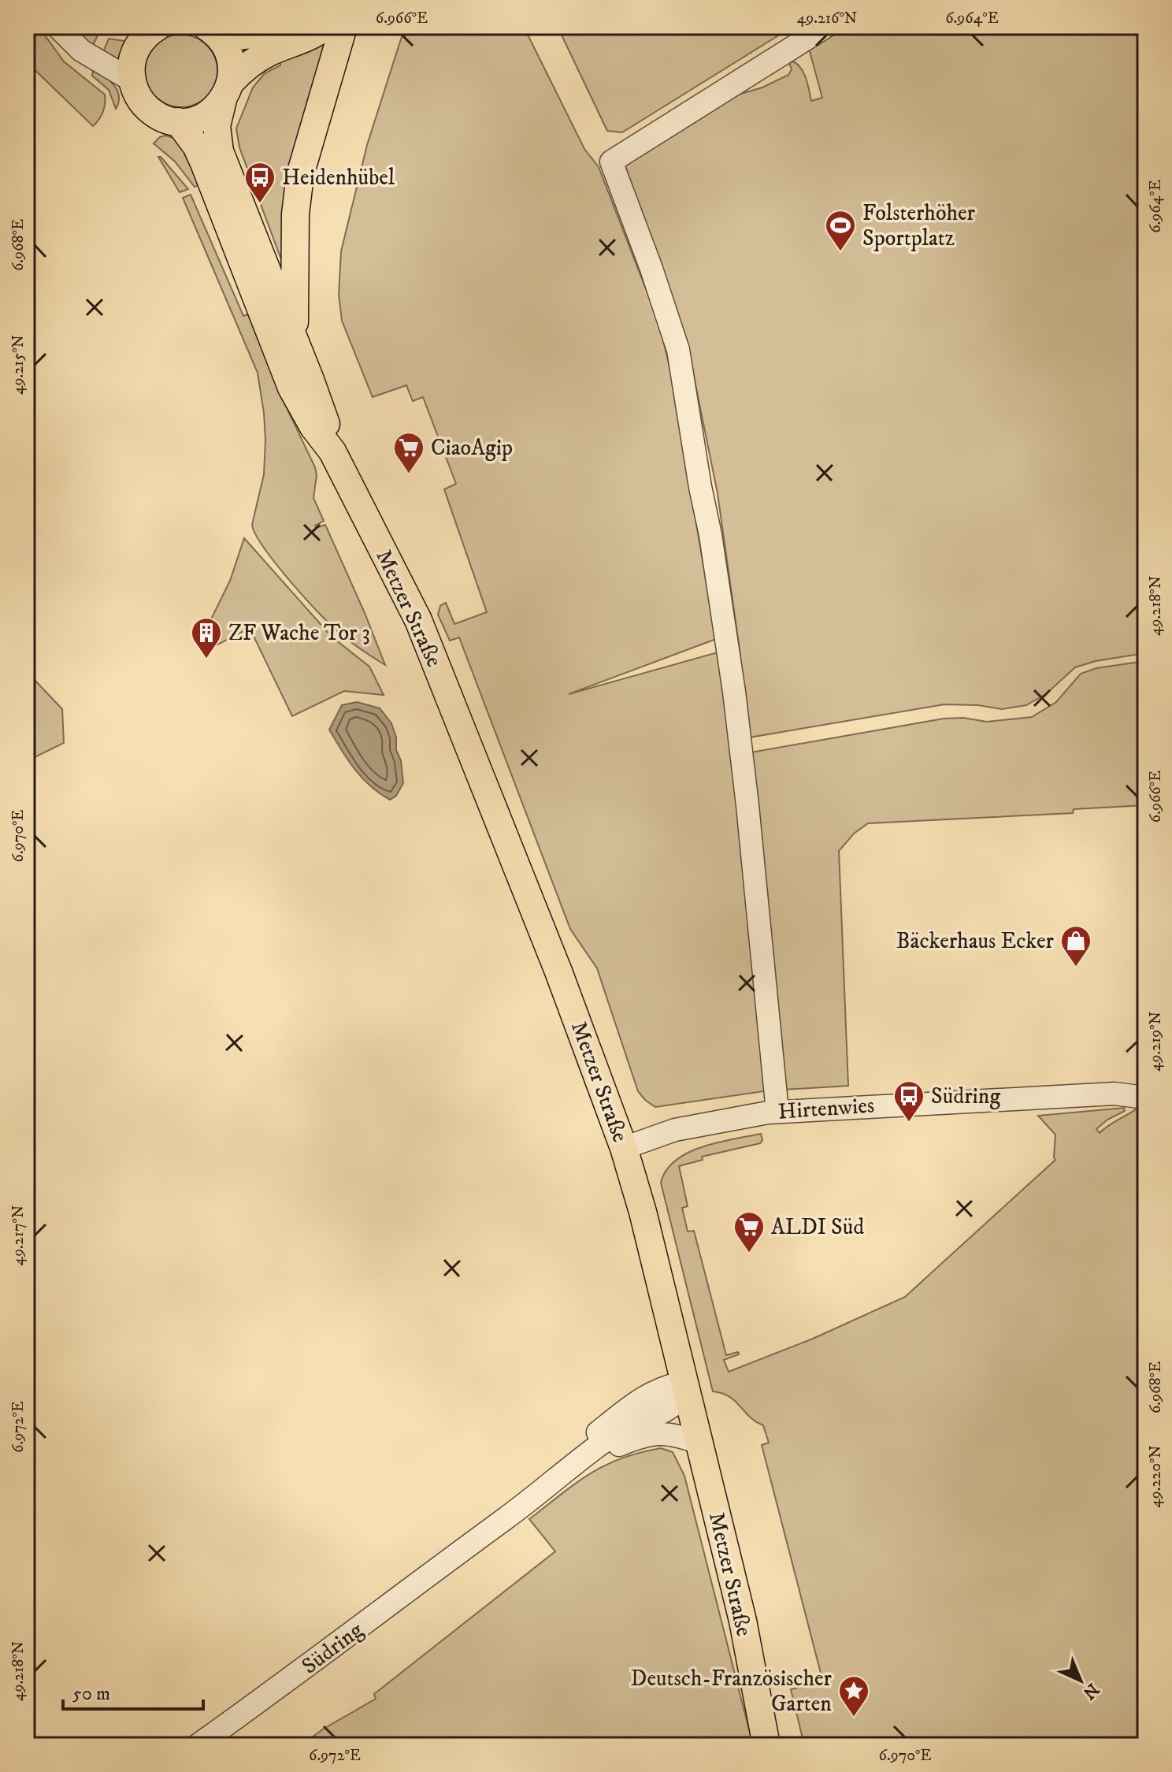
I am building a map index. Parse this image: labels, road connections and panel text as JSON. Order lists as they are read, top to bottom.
{
  "streets": {
    "main road": ["Metzer Straße"],
    "street": ["Hirtenwies", "Südring"]
  },
  "crossings": [
    ["Metzer Straße", "Hirtenwies"],
    ["Metzer Straße", "Südring"]
  ],
  "places": {
    "bus stop": ["Heidenhübel", "Südring"],
    "sports": ["Folsterhöher Sportplatz"],
    "supermarket": ["CiaoAgip", "ALDI Süd"],
    "building": ["ZF Wache Tor 3"],
    "shop": ["Bäckerhaus Ecker"],
    "place": ["Deutsch-Französischer Garten"]
  },
  "scale_bar": "50 m",
  "north": "bottom right",
  "coordinates": [
    "6.966°E",
    "49.216°N",
    "6.964°E",
    "6.968°E",
    "49.215°N",
    "49.218°N",
    "6.970°E",
    "49.219°N",
    "49.217°N",
    "6.972°E",
    "49.220°N"
  ]
}
